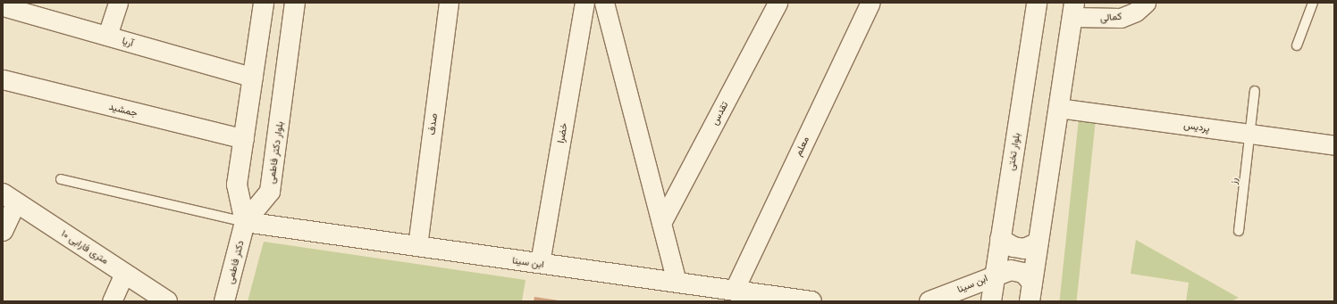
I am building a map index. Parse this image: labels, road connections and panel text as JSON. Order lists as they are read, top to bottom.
{
  "streets": {
    "main road": [
      "بلوار تختی",
      "بلوار دکتر فاطمی",
      "۱۰ متری فارابی",
      "دکتر فاطمی",
      "ابن سینا"
    ],
    "street": [
      "کمالی",
      "آریا",
      "جمشید",
      "تقدس",
      "صدف",
      "پردیس",
      "خضرا",
      "معلم"
    ],
    "lane": ["رز"]
  },
  "crossings": [
    ["صدف", "ابن سینا"],
    ["پردیس", "رز"],
    ["خضرا", "ابن سینا"],
    ["معلم", "ابن سینا"],
    ["بلوار تختی", "ابن سینا"],
    ["بلوار دکتر فاطمی", "دکتر فاطمی"],
    ["بلوار دکتر فاطمی", "ابن سینا"],
    ["دکتر فاطمی", "ابن سینا"]
  ]
}
